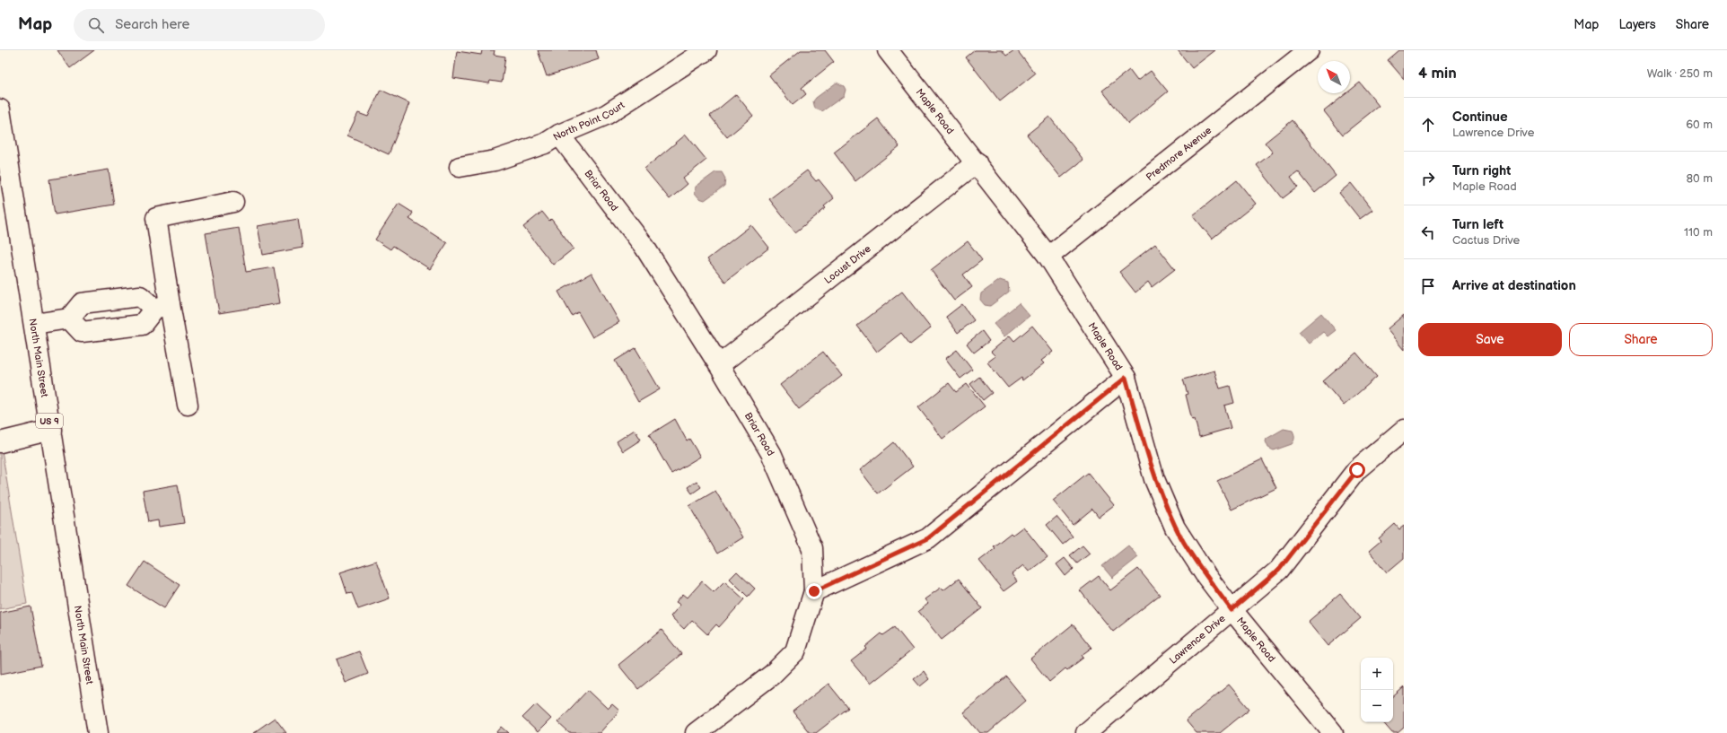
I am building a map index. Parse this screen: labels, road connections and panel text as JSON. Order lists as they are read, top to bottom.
{
  "streets": {
    "main road": [
      "Maple Road",
      "North Point Court",
      "Predmore Avenue",
      "Briar Road",
      "Locust Drive",
      "North Main Street",
      "US 9",
      "Lawrence Drive"
    ]
  },
  "crossings": [
    ["Maple Road", "Predmore Avenue"],
    ["Maple Road", "Locust Drive"],
    ["Maple Road", "Lawrence Drive"],
    ["North Point Court", "Briar Road"],
    ["Briar Road", "Locust Drive"]
  ],
  "north": "top left",
  "page": {
    "header": "Map",
    "search": "Search here",
    "nav": ["Map", "Layers", "Share"],
    "heading": ["4 min", "Walk · 250 m"],
    "list": [
      ["Continue", "Lawrence Drive", "60 m"],
      ["Turn right", "Maple Road", "80 m"],
      ["Turn left", "Cactus Drive", "110 m"],
      "Arrive at destination"
    ],
    "buttons": ["Save", "Share"],
    "map_buttons": ["+", "−"]
  }
}
